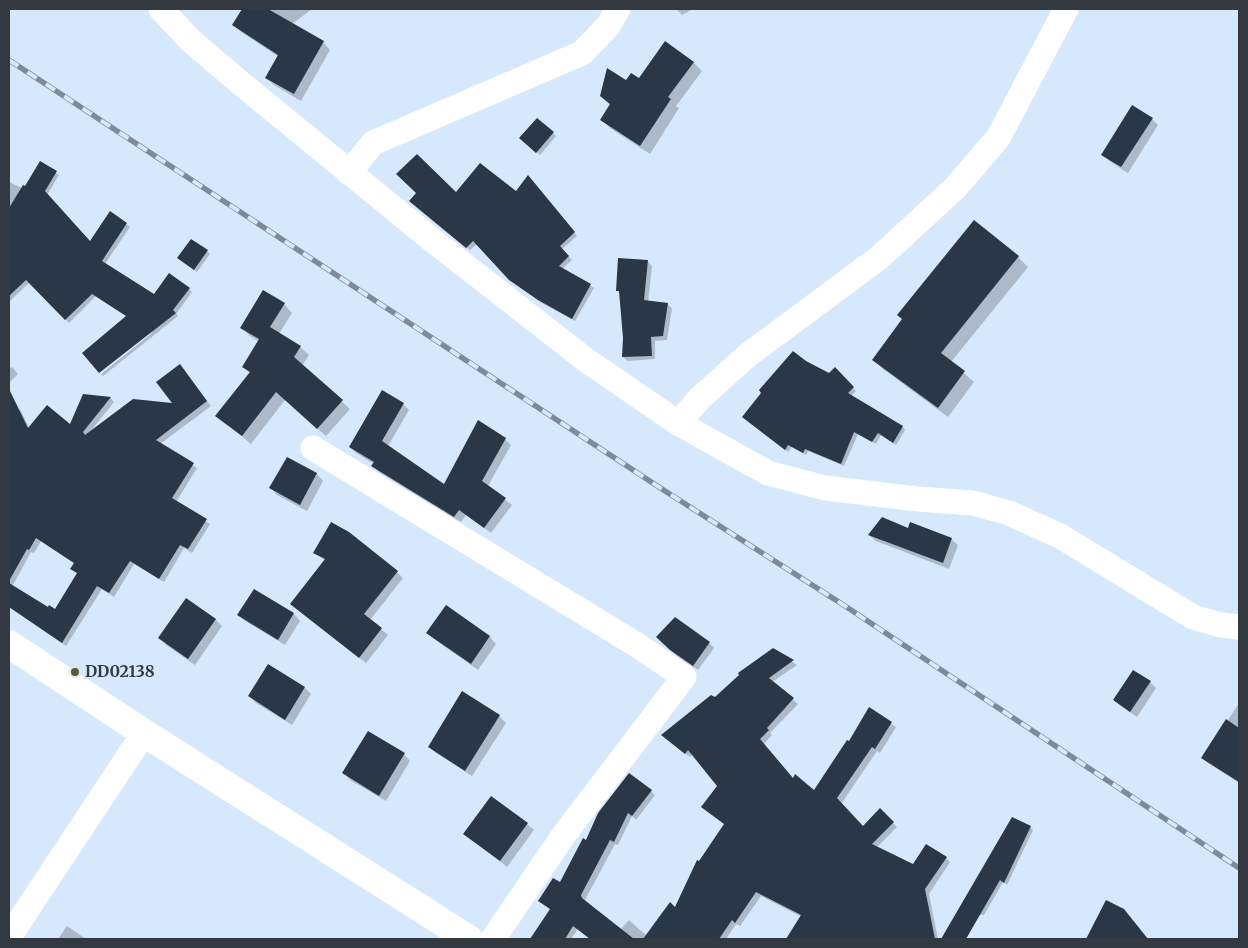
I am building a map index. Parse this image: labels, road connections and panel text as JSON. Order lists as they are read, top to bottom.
{
  "places": ["DD02138"]
}
